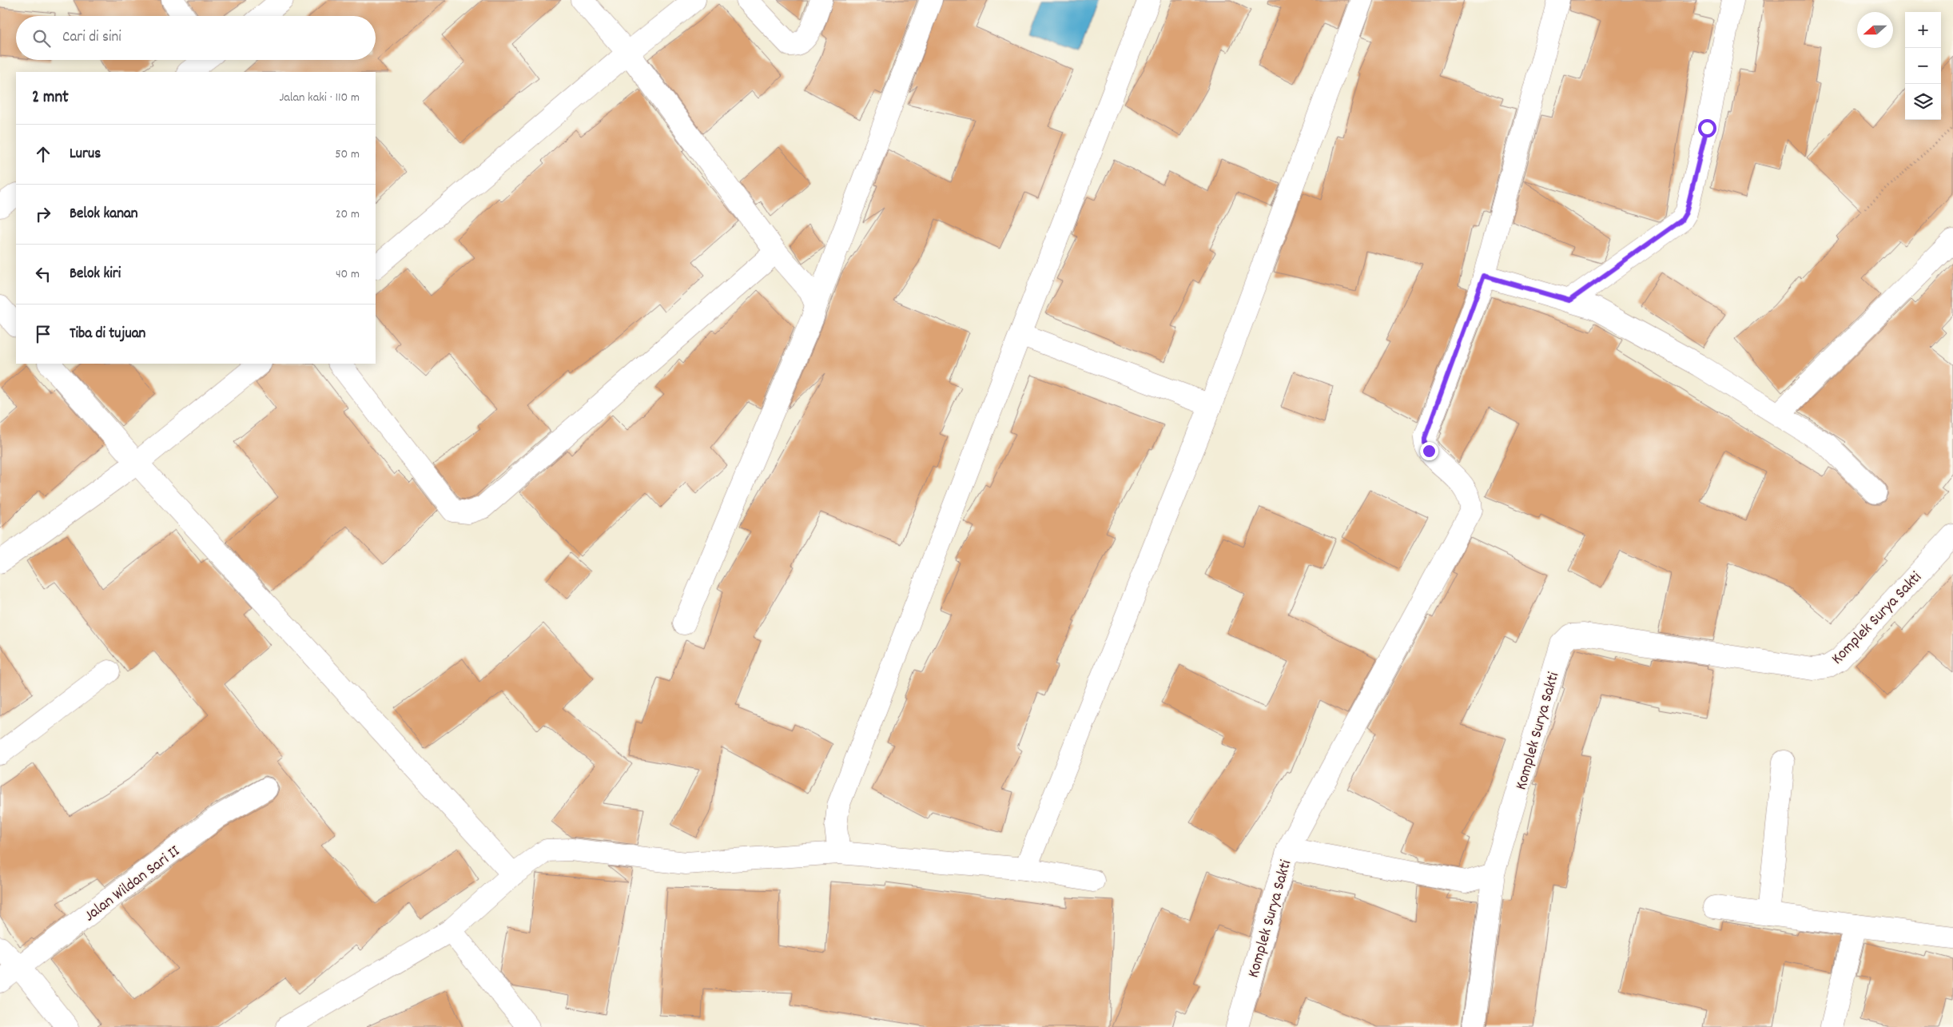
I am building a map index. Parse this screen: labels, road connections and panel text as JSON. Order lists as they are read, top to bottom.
{
  "streets": {
    "street": ["Komplek Surya Sakti", "Jalan Wildan Sari II"]
  },
  "north": "left",
  "page": {
    "map_buttons": ["+", "−"],
    "search": "Cari di sini",
    "heading": ["2 mnt", "Jalan kaki · 110 m"],
    "list": [
      ["Lurus", "50 m"],
      ["Belok kanan", "20 m"],
      ["Belok kiri", "40 m"],
      "Tiba di tujuan"
    ]
  }
}
